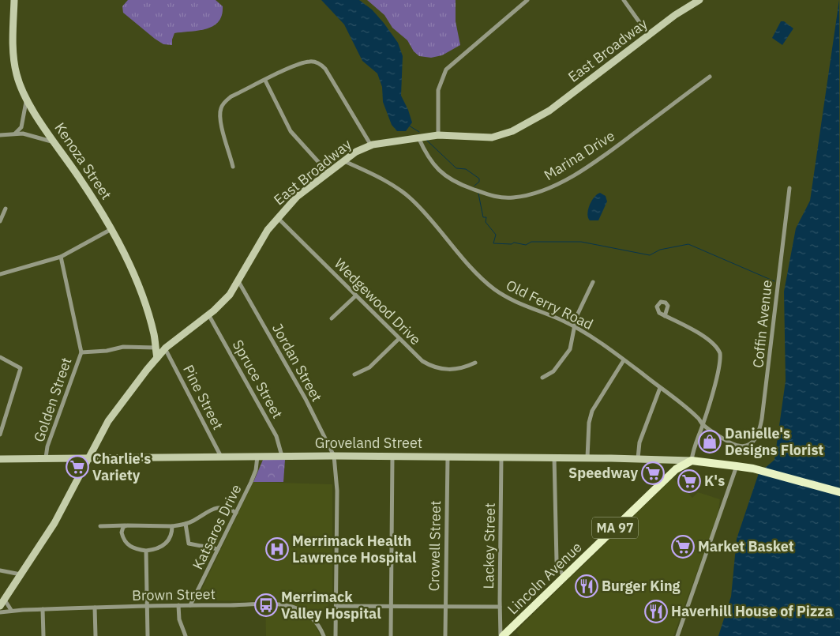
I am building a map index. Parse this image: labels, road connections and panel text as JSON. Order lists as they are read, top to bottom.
{
  "streets": {
    "main road": ["Groveland Street", "MA 97", "Lincoln Avenue"],
    "street": [
      "East Broadway",
      "Marina Drive",
      "Kenoza Street",
      "Wedgewood Drive",
      "Old Ferry Road",
      "Coffin Avenue",
      "Jordan Street",
      "Spruce Street",
      "Pine Street",
      "Golden Street",
      "Katsaros Drive",
      "Crowell Street",
      "Lackey Street",
      "Brown Street"
    ]
  },
  "crossings": [
    ["East Broadway", "Marina Drive"],
    ["East Broadway", "Kenoza Street"],
    ["East Broadway", "Wedgewood Drive"],
    ["East Broadway", "Old Ferry Road"],
    ["East Broadway", "Jordan Street"],
    ["East Broadway", "Spruce Street"],
    ["East Broadway", "Pine Street"],
    ["East Broadway", "Groveland Street"],
    ["Kenoza Street", "Pine Street"],
    ["Kenoza Street", "Golden Street"],
    ["Old Ferry Road", "Coffin Avenue"],
    ["Jordan Street", "Groveland Street"],
    ["Spruce Street", "Groveland Street"],
    ["Pine Street", "Groveland Street"],
    ["Golden Street", "Groveland Street"],
    ["Groveland Street", "Katsaros Drive"],
    ["Groveland Street", "Crowell Street"],
    ["Groveland Street", "Lackey Street"],
    ["Groveland Street", "Lincoln Avenue"],
    ["Katsaros Drive", "Brown Street"],
    ["Lackey Street", "Lincoln Avenue"]
  ],
  "places": {
    "shop": ["Danielle's Designs Florist"],
    "supermarket": [
      "Charlie's Variety",
      "Speedway",
      "K's",
      "Market Basket"
    ],
    "hospital": ["Merrimack Health Lawrence Hospital"],
    "restaurant": ["Burger King", "Haverhill House of Pizza"],
    "bus stop": ["Merrimack Valley Hospital"]
  }
}
